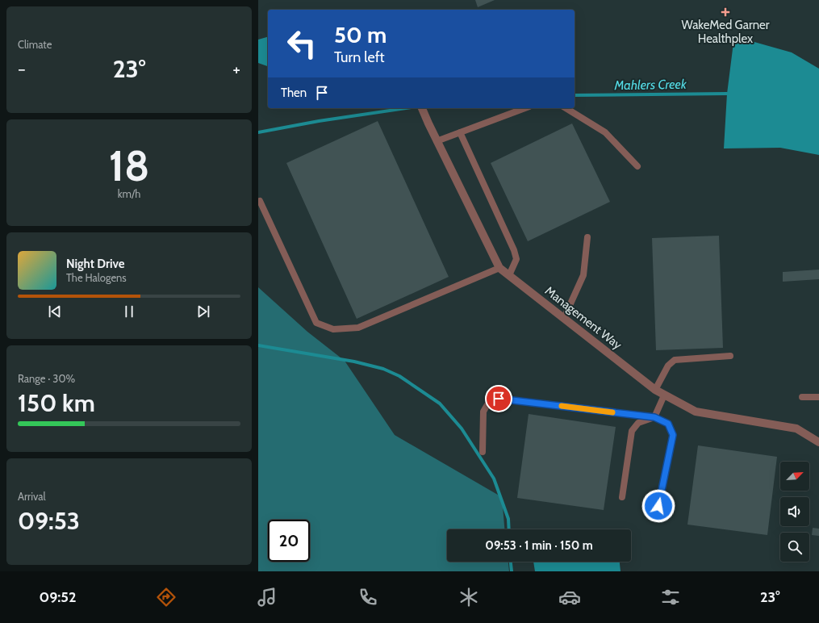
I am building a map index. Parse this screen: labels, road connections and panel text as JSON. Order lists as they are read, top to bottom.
{
  "streets": {
    "street": ["Management Way"]
  },
  "water": ["Mahlers Creek"],
  "places": {
    "health": ["WakeMed Garner Healthplex"]
  },
  "north": "top right",
  "page": {
    "tile": [
      "Climate",
      ["18", "km/h"],
      ["Range · 30%", "150 km"],
      ["Arrival", "09:53"]
    ],
    "turn": ["50 m", "Turn left"],
    "heat": ["−", "23°", "+"],
    "then": "Then",
    "song": ["Night Drive", "The Halogens"],
    "limit": "20",
    "trip": "09:53 · 1 min · 150 m",
    "tabs": ["09:52", "23°"]
  }
}
